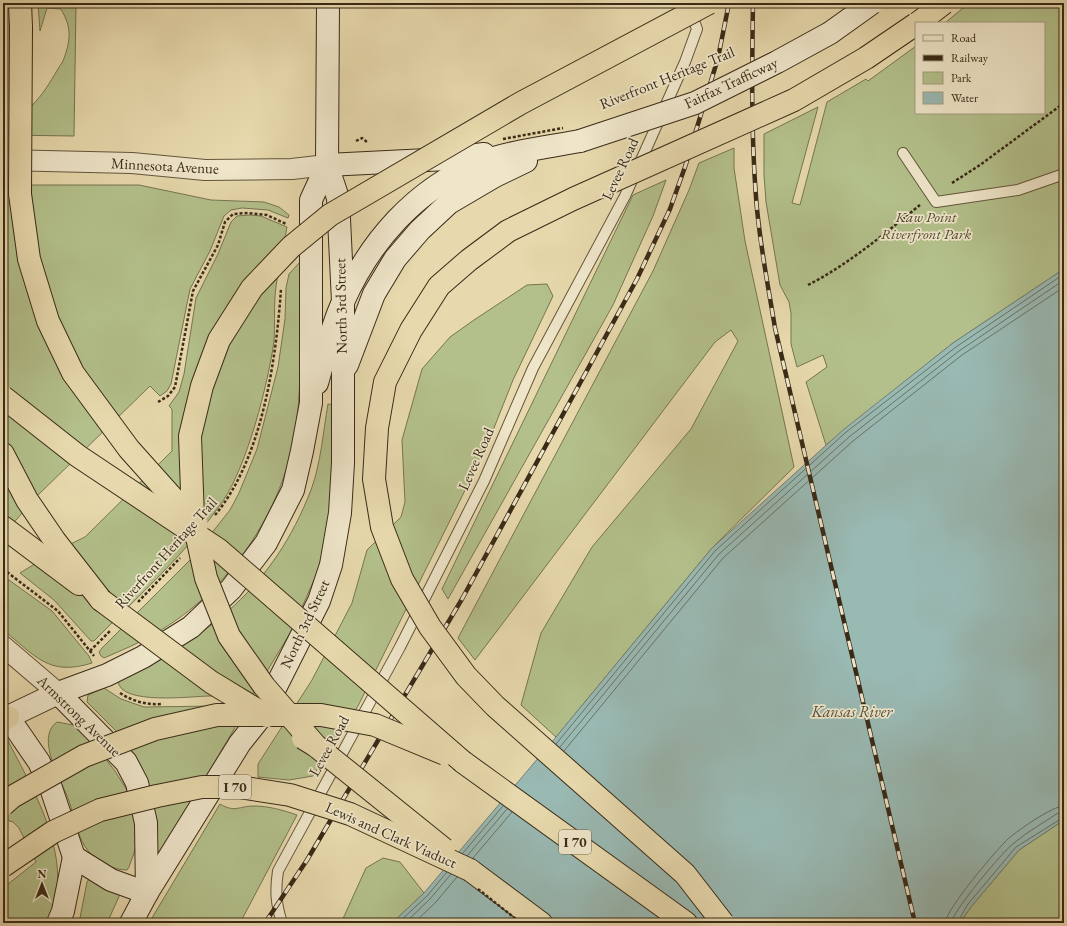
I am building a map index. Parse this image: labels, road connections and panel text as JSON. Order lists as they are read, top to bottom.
{
  "streets": {
    "highway": ["I 70", "Lewis and Clark Viaduct"],
    "main road": ["Fairfax Trafficway", "North 3rd Street", "Armstrong Avenue"],
    "street": ["Minnesota Avenue"],
    "lane": ["Levee Road"],
    "path": ["Riverfront Heritage Trail"]
  },
  "crossings": [
    ["Minnesota Avenue", "North 3rd Street"],
    ["North 3rd Street", "Armstrong Avenue"]
  ],
  "water": ["Kansas River"],
  "parks": ["Kaw Point Riverfront Park"],
  "legend": [
    "Road",
    "Railway",
    "Park",
    "Water"
  ],
  "north": "top"
}
